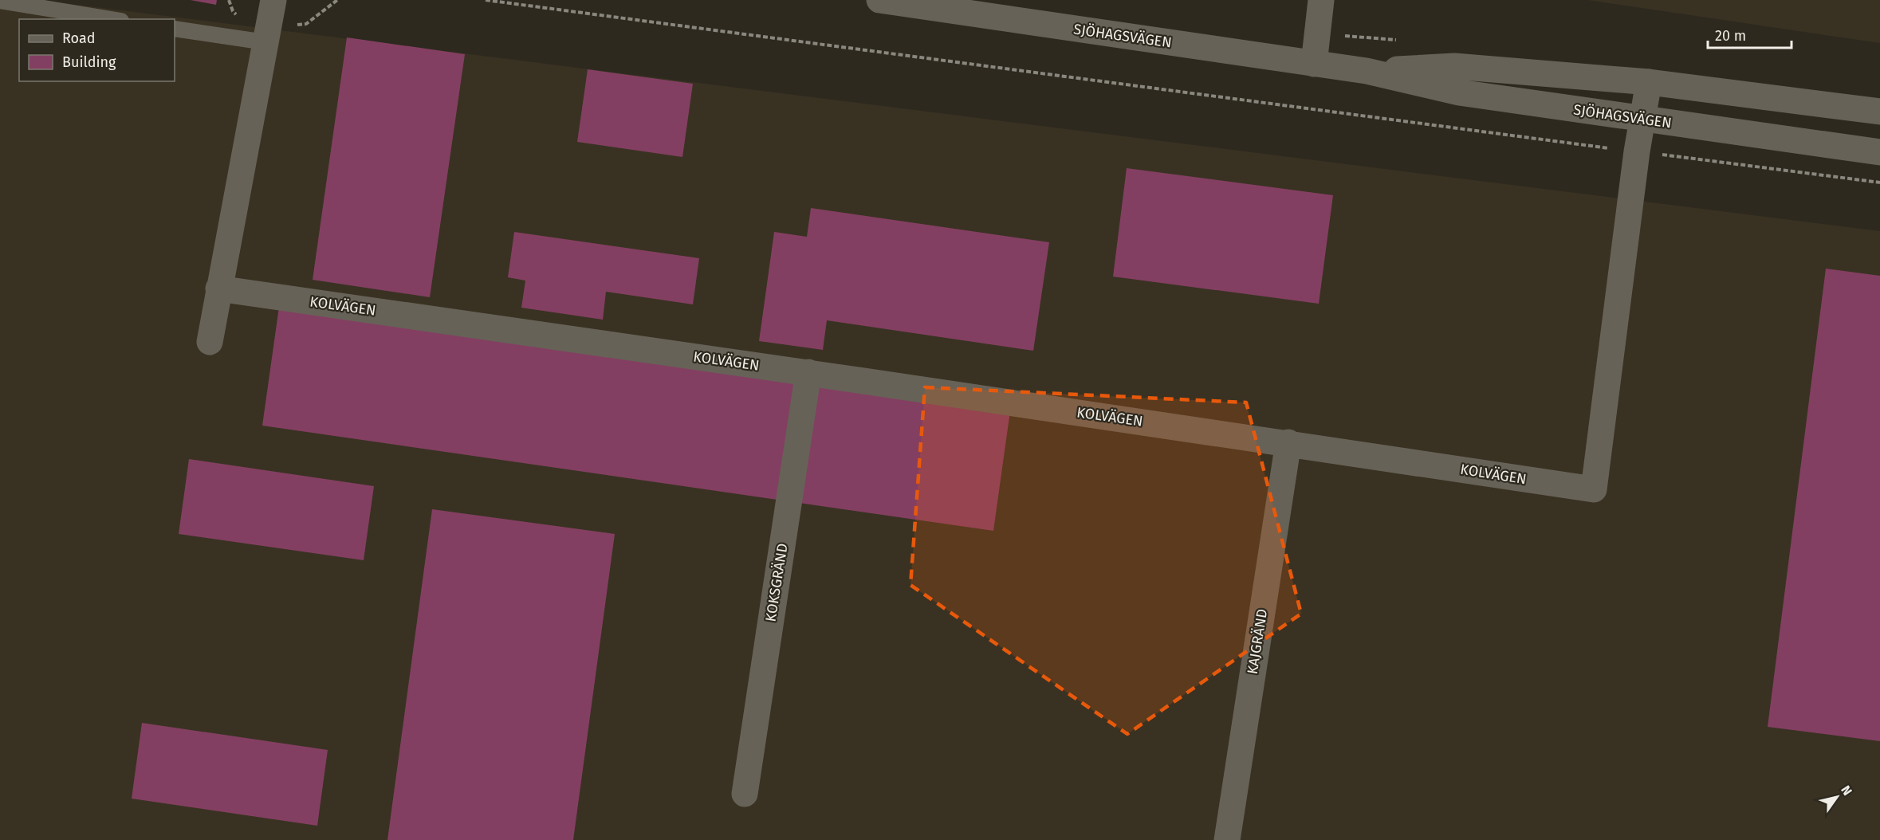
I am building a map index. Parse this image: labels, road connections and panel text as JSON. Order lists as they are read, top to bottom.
{
  "streets": {
    "street": [
      "SJÖHAGSVÄGEN",
      "KOLVÄGEN",
      "KOKSGRÄND",
      "KAJGRÄND"
    ]
  },
  "crossings": [
    ["SJÖHAGSVÄGEN", "KOLVÄGEN"],
    ["KOLVÄGEN", "KOKSGRÄND"],
    ["KOLVÄGEN", "KAJGRÄND"]
  ],
  "legend": ["Road", "Building"],
  "scale_bar": "20 m",
  "north": "top right"
}
